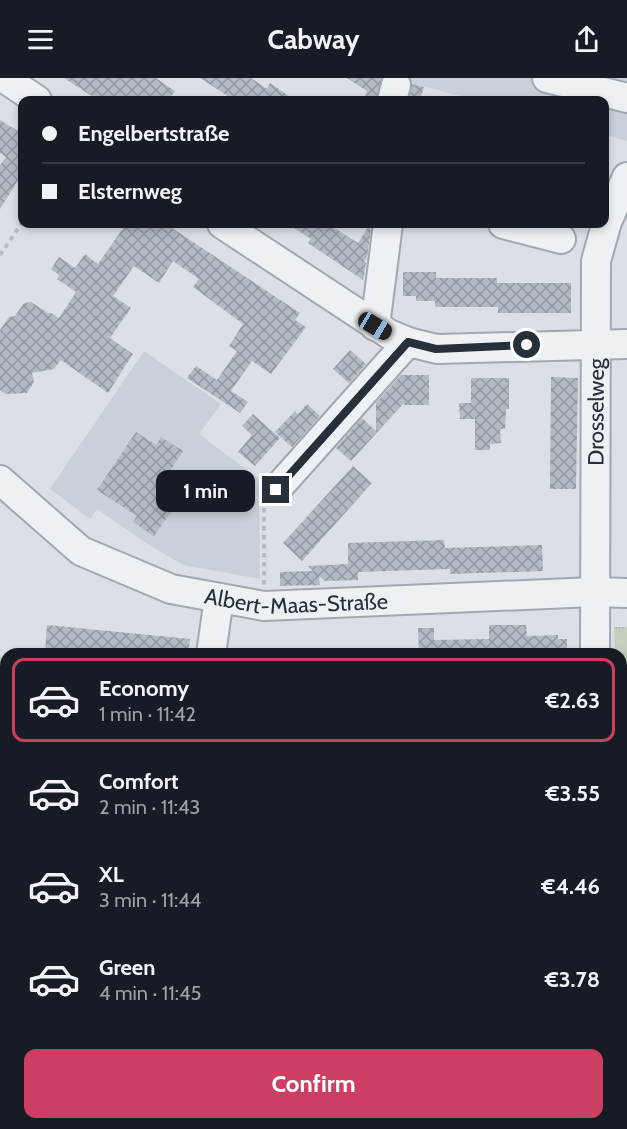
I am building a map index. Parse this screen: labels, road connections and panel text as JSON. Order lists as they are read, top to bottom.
{
  "streets": {
    "street": ["Drosselweg", "Albert-Maas-Straße"]
  },
  "crossings": [
    ["Drosselweg", "Albert-Maas-Straße"]
  ],
  "page": {
    "header": "Cabway",
    "banner": ["Engelbertstraße", "Elsternweg"],
    "bubble": "1 min",
    "list": [
      {
        "name": "Economy",
        "note": "1 min · 11:42",
        "value": "€2.63"
      },
      {
        "name": "Comfort",
        "note": "2 min · 11:43",
        "value": "€3.55"
      },
      {
        "name": "XL",
        "note": "3 min · 11:44",
        "value": "€4.46"
      },
      {
        "name": "Green",
        "note": "4 min · 11:45",
        "value": "€3.78"
      }
    ],
    "buttons": "Confirm"
  }
}
